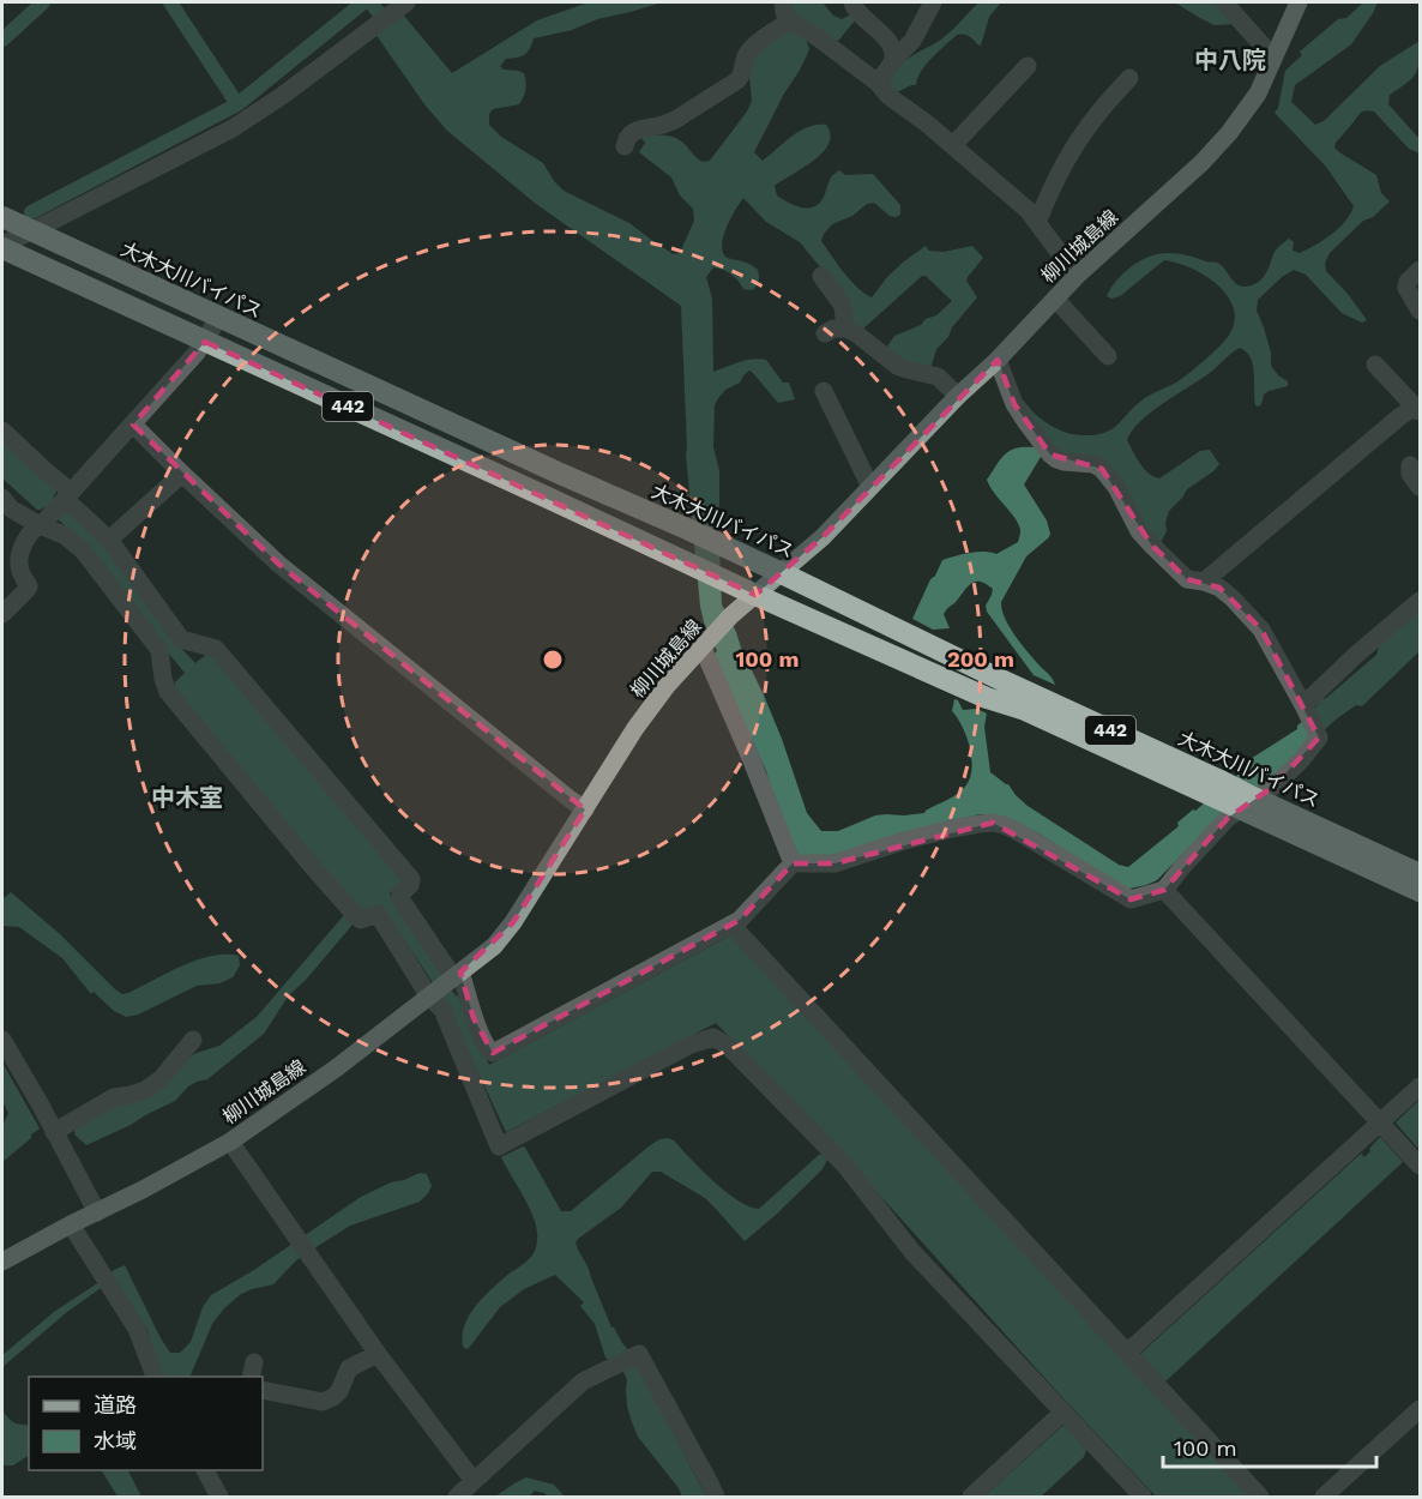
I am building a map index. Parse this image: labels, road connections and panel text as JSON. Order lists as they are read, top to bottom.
{
  "streets": {
    "highway": ["大木大川バイパス", "442"],
    "main road": ["柳川城島線"]
  },
  "crossings": [
    ["柳川城島線", "大木大川バイパス"]
  ],
  "districts": ["中八院", "中木室"],
  "legend": ["道路", "水域"],
  "scale_bar": "100 m",
  "rings": ["100 m", "200 m"]
}
